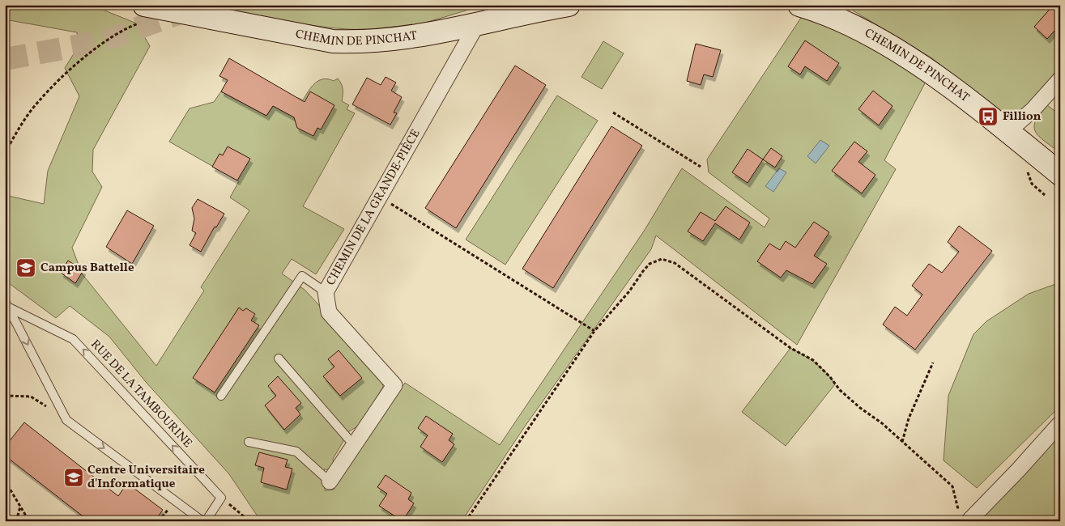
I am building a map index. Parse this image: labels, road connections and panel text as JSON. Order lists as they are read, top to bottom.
{
  "streets": {
    "street": ["CHEMIN DE PINCHAT", "CHEMIN DE LA GRANDE-PIÈCE"],
    "lane": ["RUE DE LA TAMBOURINE"]
  },
  "crossings": [
    ["CHEMIN DE PINCHAT", "CHEMIN DE LA GRANDE-PIÈCE"]
  ],
  "places": {
    "bus stop": ["Fillion"],
    "school or university": ["Campus Battelle", "Centre Universitaire d'Informatique"]
  }
}
